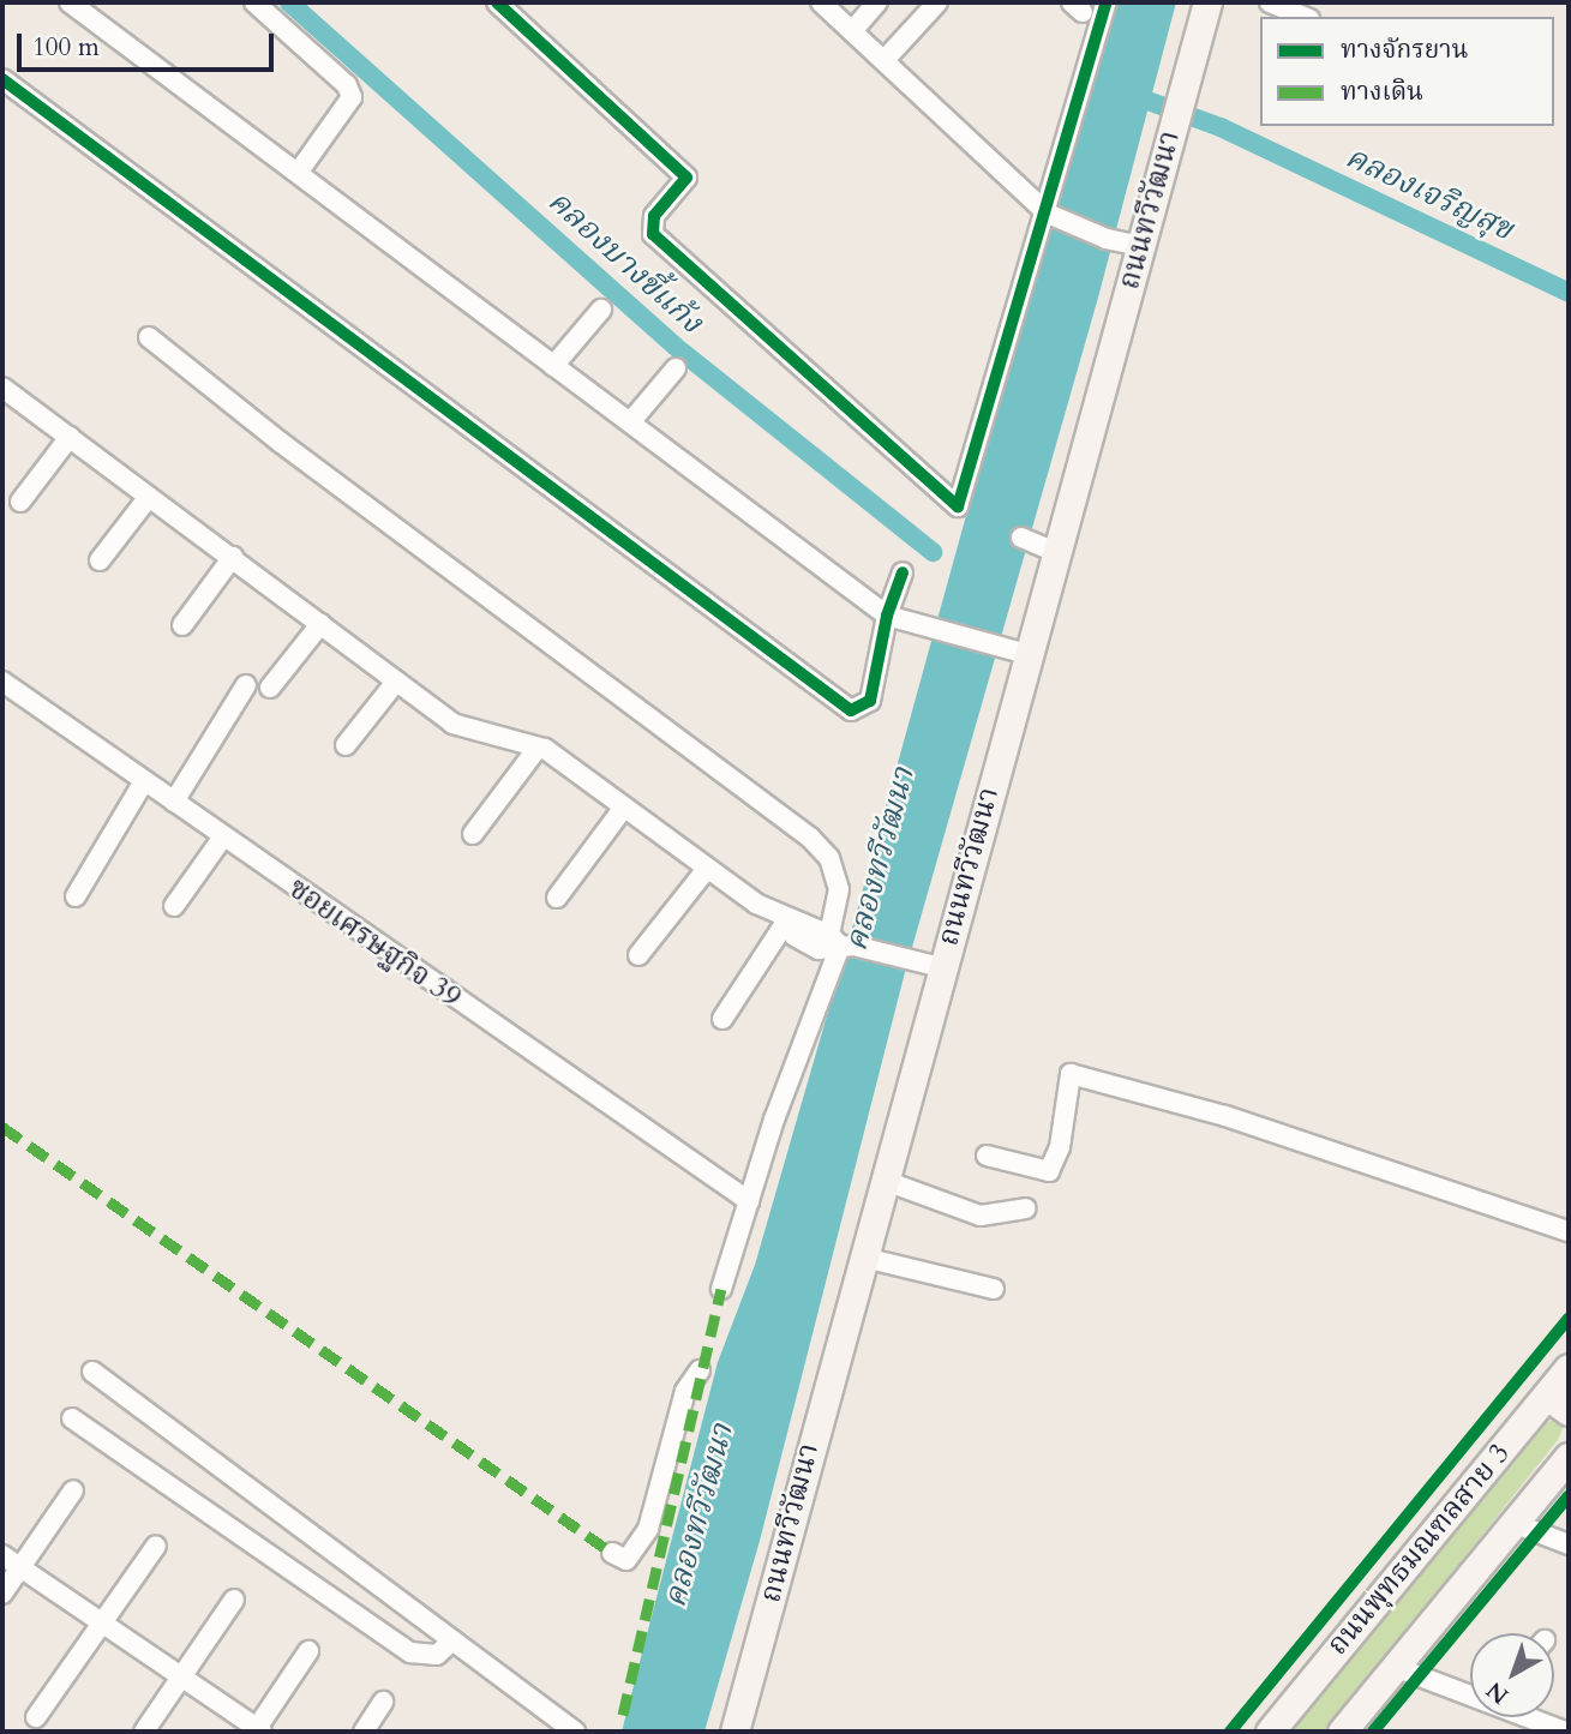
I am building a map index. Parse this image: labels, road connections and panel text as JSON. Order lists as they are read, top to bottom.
{
  "streets": {
    "main road": ["ถนนทวีวัฒนา", "ถนนพุทธมณฑลสาย 3"],
    "street": ["ซอยเศรษฐกิจ 39"]
  },
  "water": ["คลองเจริญสุข", "คลองบางขี้แก้ง", "คลองทวีวัฒนา"],
  "legend": ["ทางจักรยาน", "ทางเดิน"],
  "scale_bar": "100 m",
  "north": "bottom left"
}
